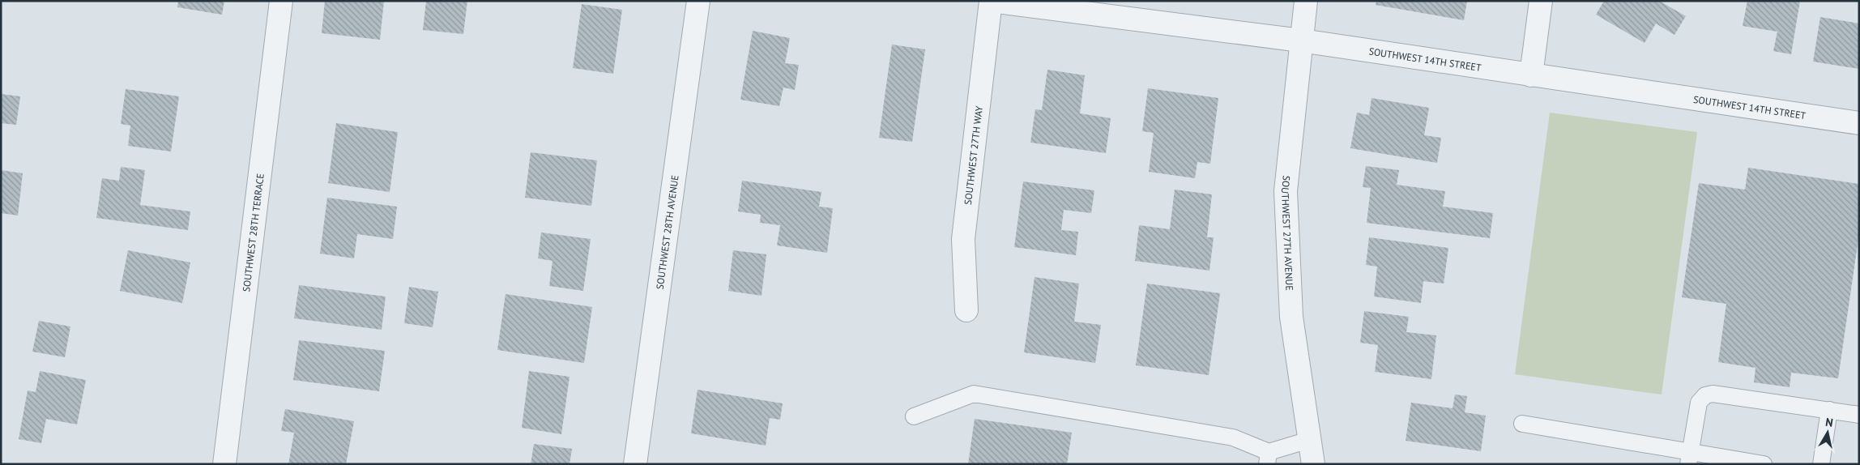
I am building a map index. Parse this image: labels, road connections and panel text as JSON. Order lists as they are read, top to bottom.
{
  "streets": {
    "street": [
      "SOUTHWEST 14TH STREET",
      "SOUTHWEST 27TH WAY",
      "SOUTHWEST 28TH TERRACE",
      "SOUTHWEST 28TH AVENUE",
      "SOUTHWEST 27TH AVENUE"
    ]
  },
  "crossings": [
    ["SOUTHWEST 14TH STREET", "SOUTHWEST 27TH WAY"],
    ["SOUTHWEST 14TH STREET", "SOUTHWEST 27TH AVENUE"]
  ],
  "north": "top"
}
